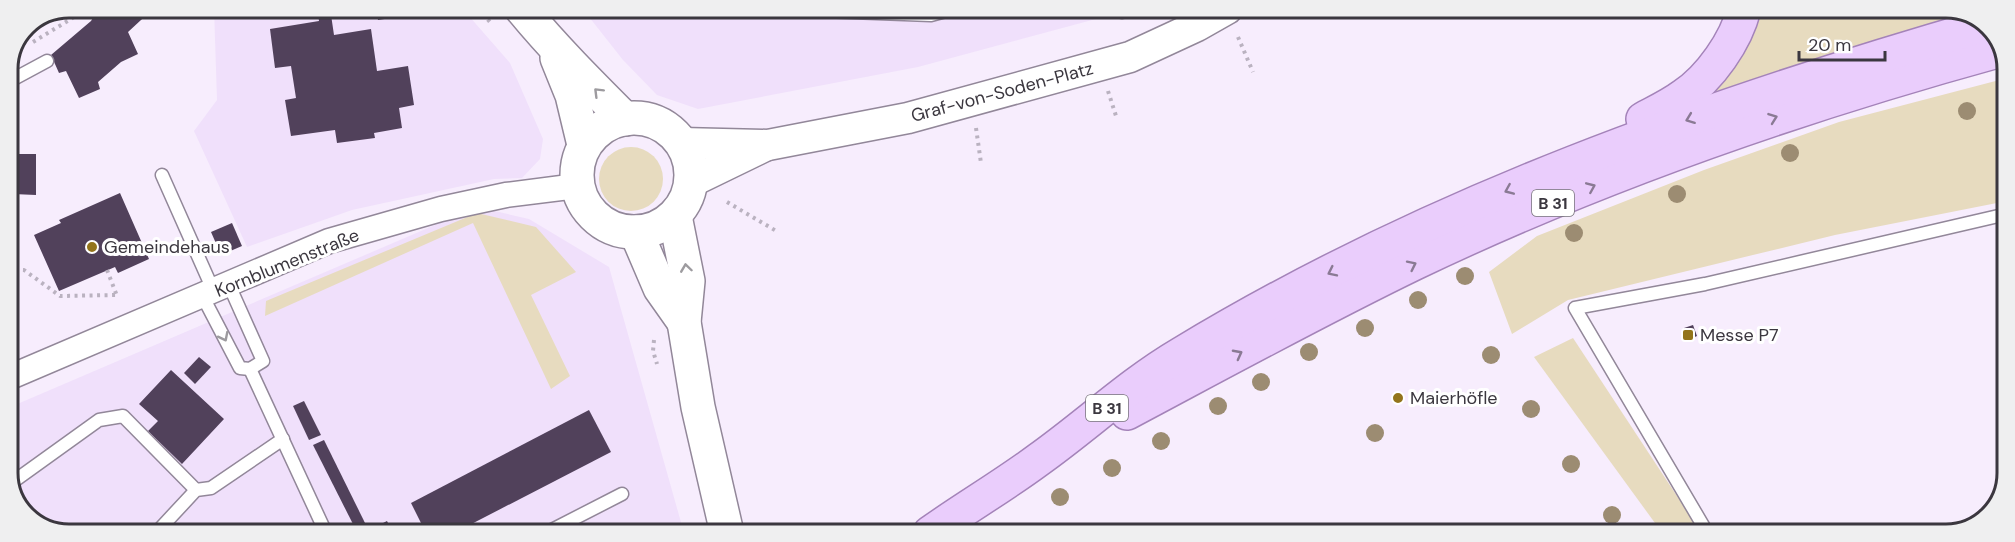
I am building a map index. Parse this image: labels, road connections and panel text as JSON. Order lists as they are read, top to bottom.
{
  "streets": {
    "main road": ["B 31"],
    "street": ["Graf-von-Soden-Platz", "Kornblumenstraße"]
  },
  "crossings": [
    ["Graf-von-Soden-Platz", "Kornblumenstraße"]
  ],
  "places": {
    "other": ["Gemeindehaus", "Maierhöfle"],
    "transit": ["Messe P7"]
  },
  "scale_bar": "20 m"
}
